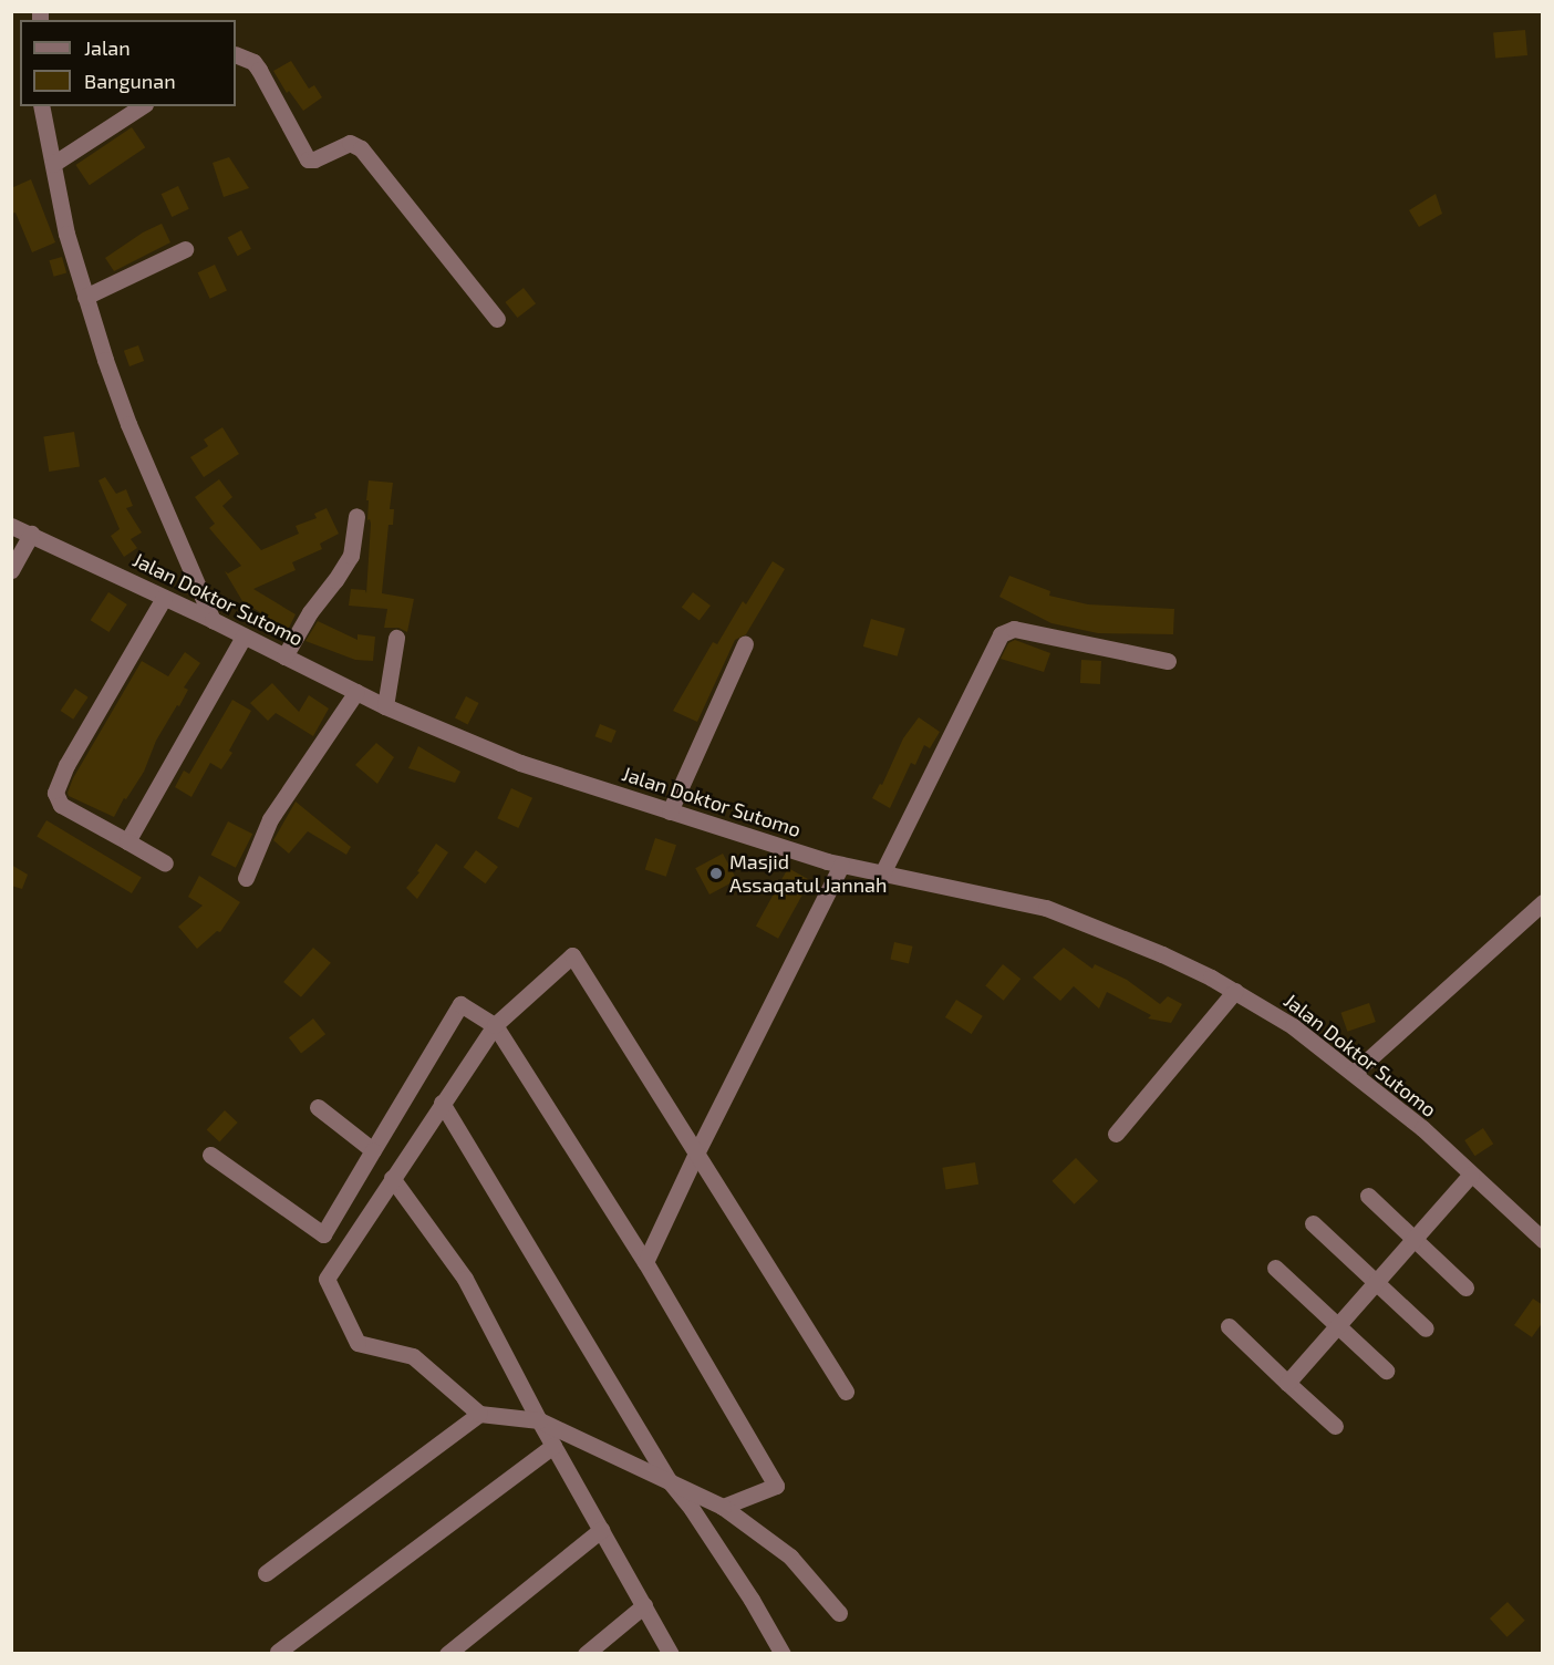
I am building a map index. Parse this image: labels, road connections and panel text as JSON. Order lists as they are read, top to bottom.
{
  "streets": {
    "street": ["Jalan Doktor Sutomo"]
  },
  "places": ["Masjid Assaqatul Jannah"],
  "legend": ["Jalan", "Bangunan"]
}
